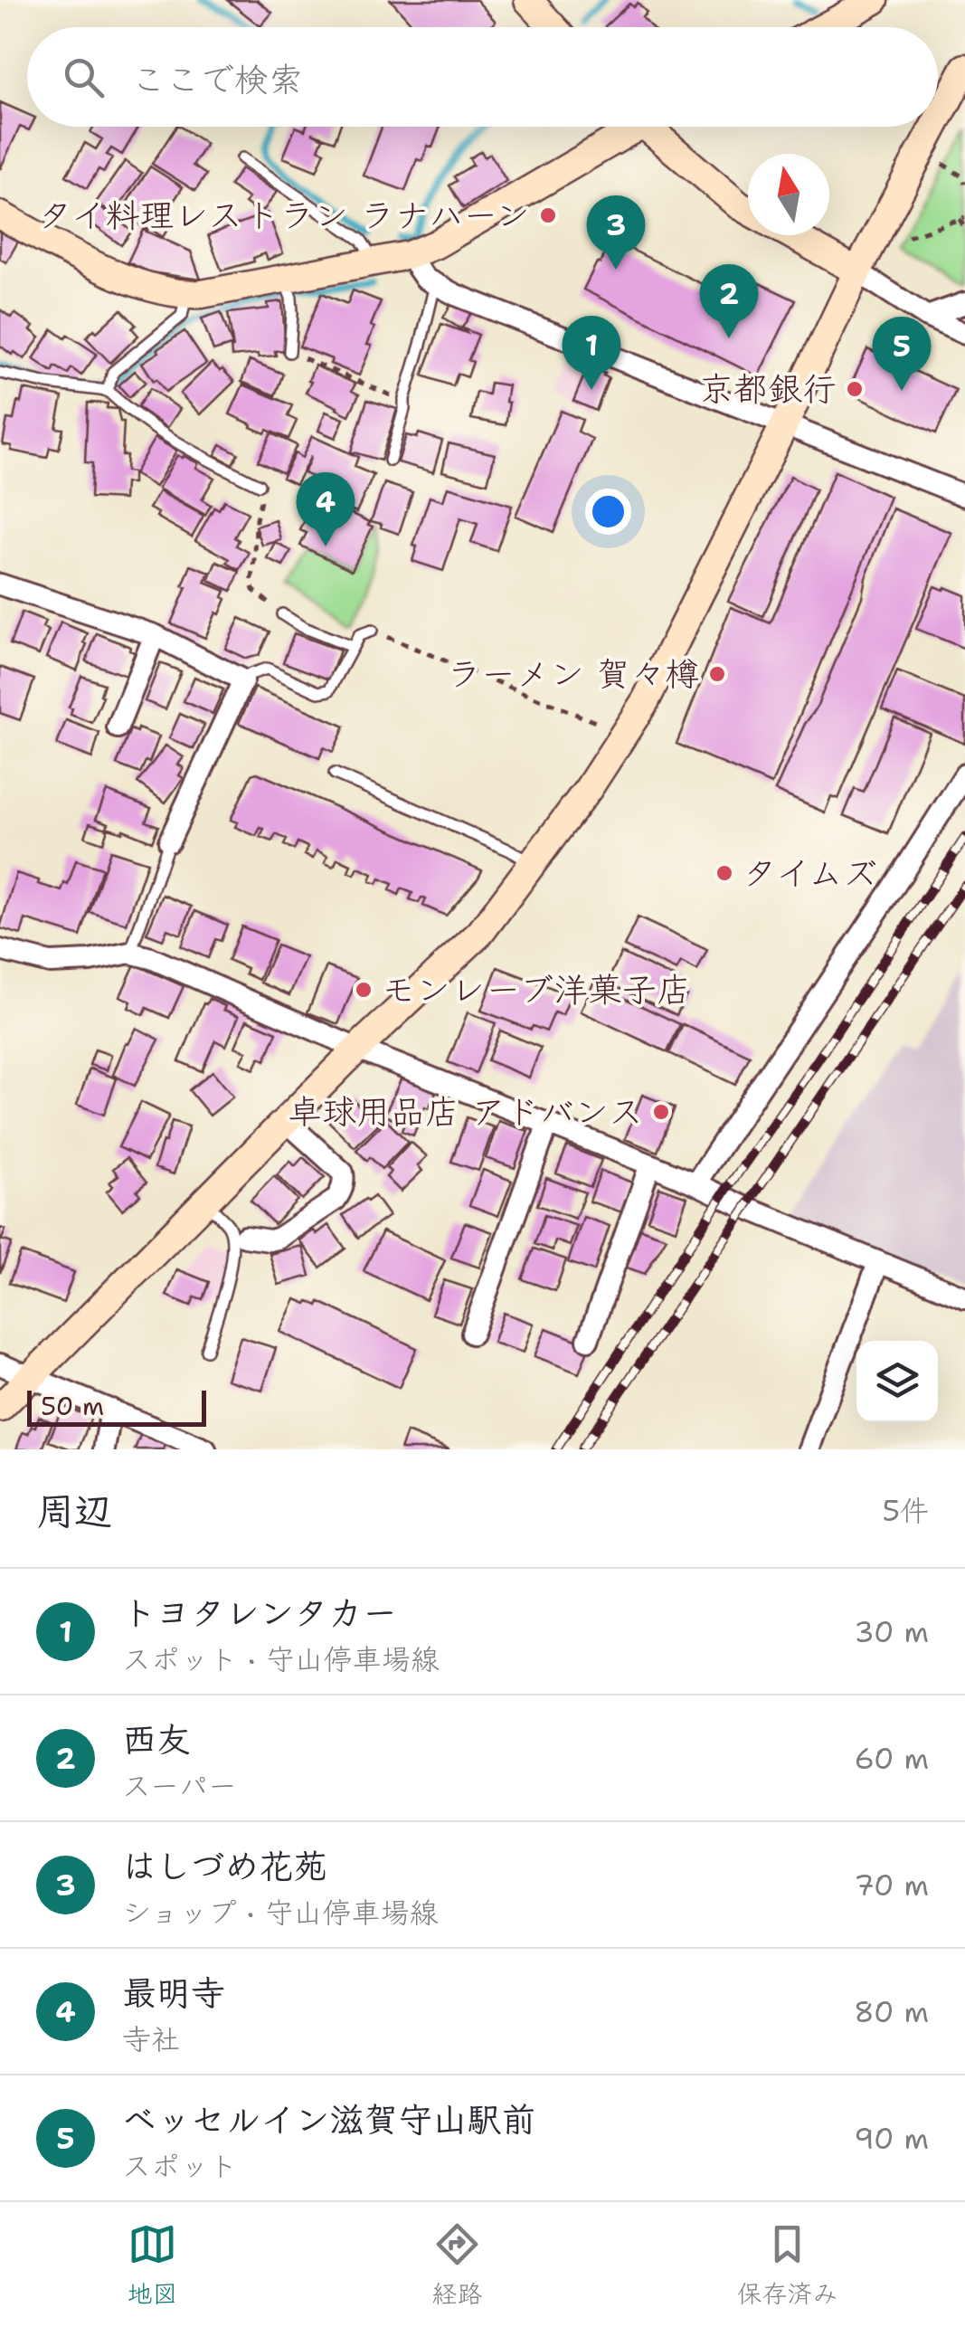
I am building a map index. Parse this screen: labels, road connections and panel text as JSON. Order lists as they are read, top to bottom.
{
  "places": [
    "タイ料理レストラン ラナハーン",
    "京都銀行",
    "ラーメン 賀々樽",
    "タイムズ",
    "モンレーブ洋菓子店",
    "卓球用品店 アドバンス"
  ],
  "scale_bar": "50 m",
  "north": "top",
  "page": {
    "search": "ここで検索",
    "pins": [
      "3",
      "2",
      "1",
      "5",
      "4"
    ],
    "scale": "50 m",
    "heading": ["周辺", "5件"],
    "list": [
      {
        "mark": "1",
        "name": "トヨタレンタカー",
        "note": "スポット · 守山停車場線",
        "value": "30 m"
      },
      {
        "mark": "2",
        "name": "西友",
        "note": "スーパー",
        "value": "60 m"
      },
      {
        "mark": "3",
        "name": "はしづめ花苑",
        "note": "ショップ · 守山停車場線",
        "value": "70 m"
      },
      {
        "mark": "4",
        "name": "最明寺",
        "note": "寺社",
        "value": "80 m"
      },
      {
        "mark": "5",
        "name": "ベッセルイン滋賀守山駅前",
        "note": "スポット",
        "value": "90 m"
      }
    ],
    "nav": ["地図", "経路", "保存済み"]
  }
}
